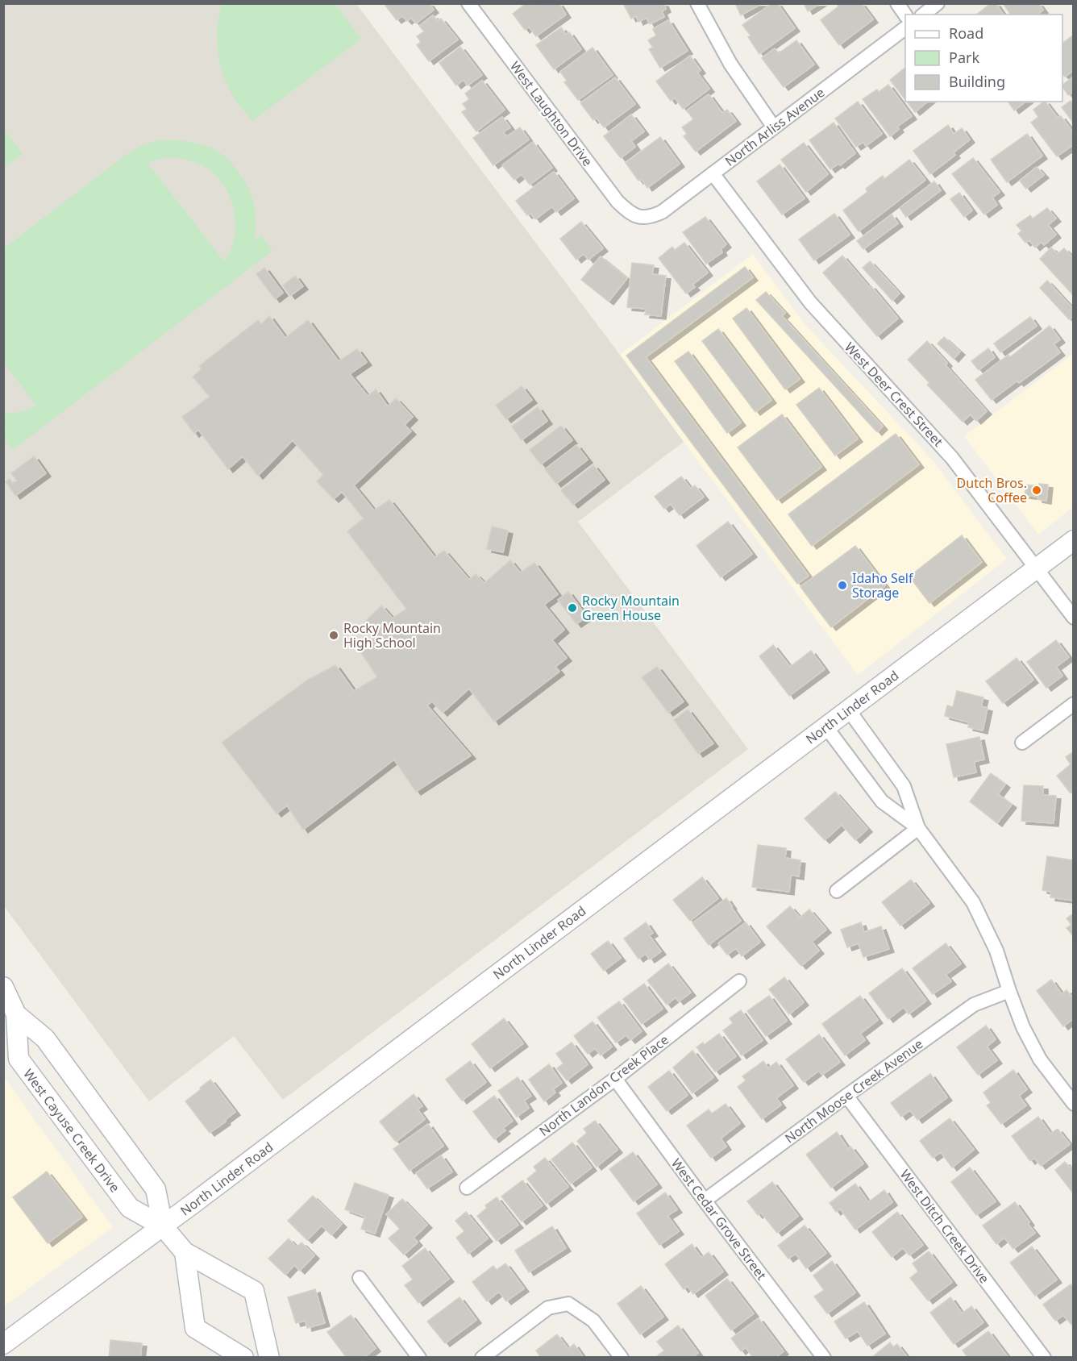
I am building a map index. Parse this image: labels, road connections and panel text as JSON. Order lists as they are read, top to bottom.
{
  "streets": {
    "main road": ["North Linder Road", "West Cayuse Creek Drive"],
    "street": [
      "West Laughton Drive",
      "North Arliss Avenue",
      "West Deer Crest Street",
      "North Landon Creek Place",
      "North Moose Creek Avenue",
      "West Cedar Grove Street",
      "West Ditch Creek Drive"
    ]
  },
  "crossings": [
    ["West Laughton Drive", "North Arliss Avenue"],
    ["North Arliss Avenue", "West Deer Crest Street"],
    ["West Deer Crest Street", "North Linder Road"],
    ["North Linder Road", "West Cayuse Creek Drive"],
    ["North Landon Creek Place", "West Cedar Grove Street"],
    ["North Moose Creek Avenue", "West Cedar Grove Street"],
    ["North Moose Creek Avenue", "West Ditch Creek Drive"]
  ],
  "places": [
    "Dutch Bros. Coffee",
    "Idaho Self Storage",
    "Rocky Mountain Green House",
    "Rocky Mountain High School"
  ],
  "legend": ["Road", "Park", "Building"]
}
